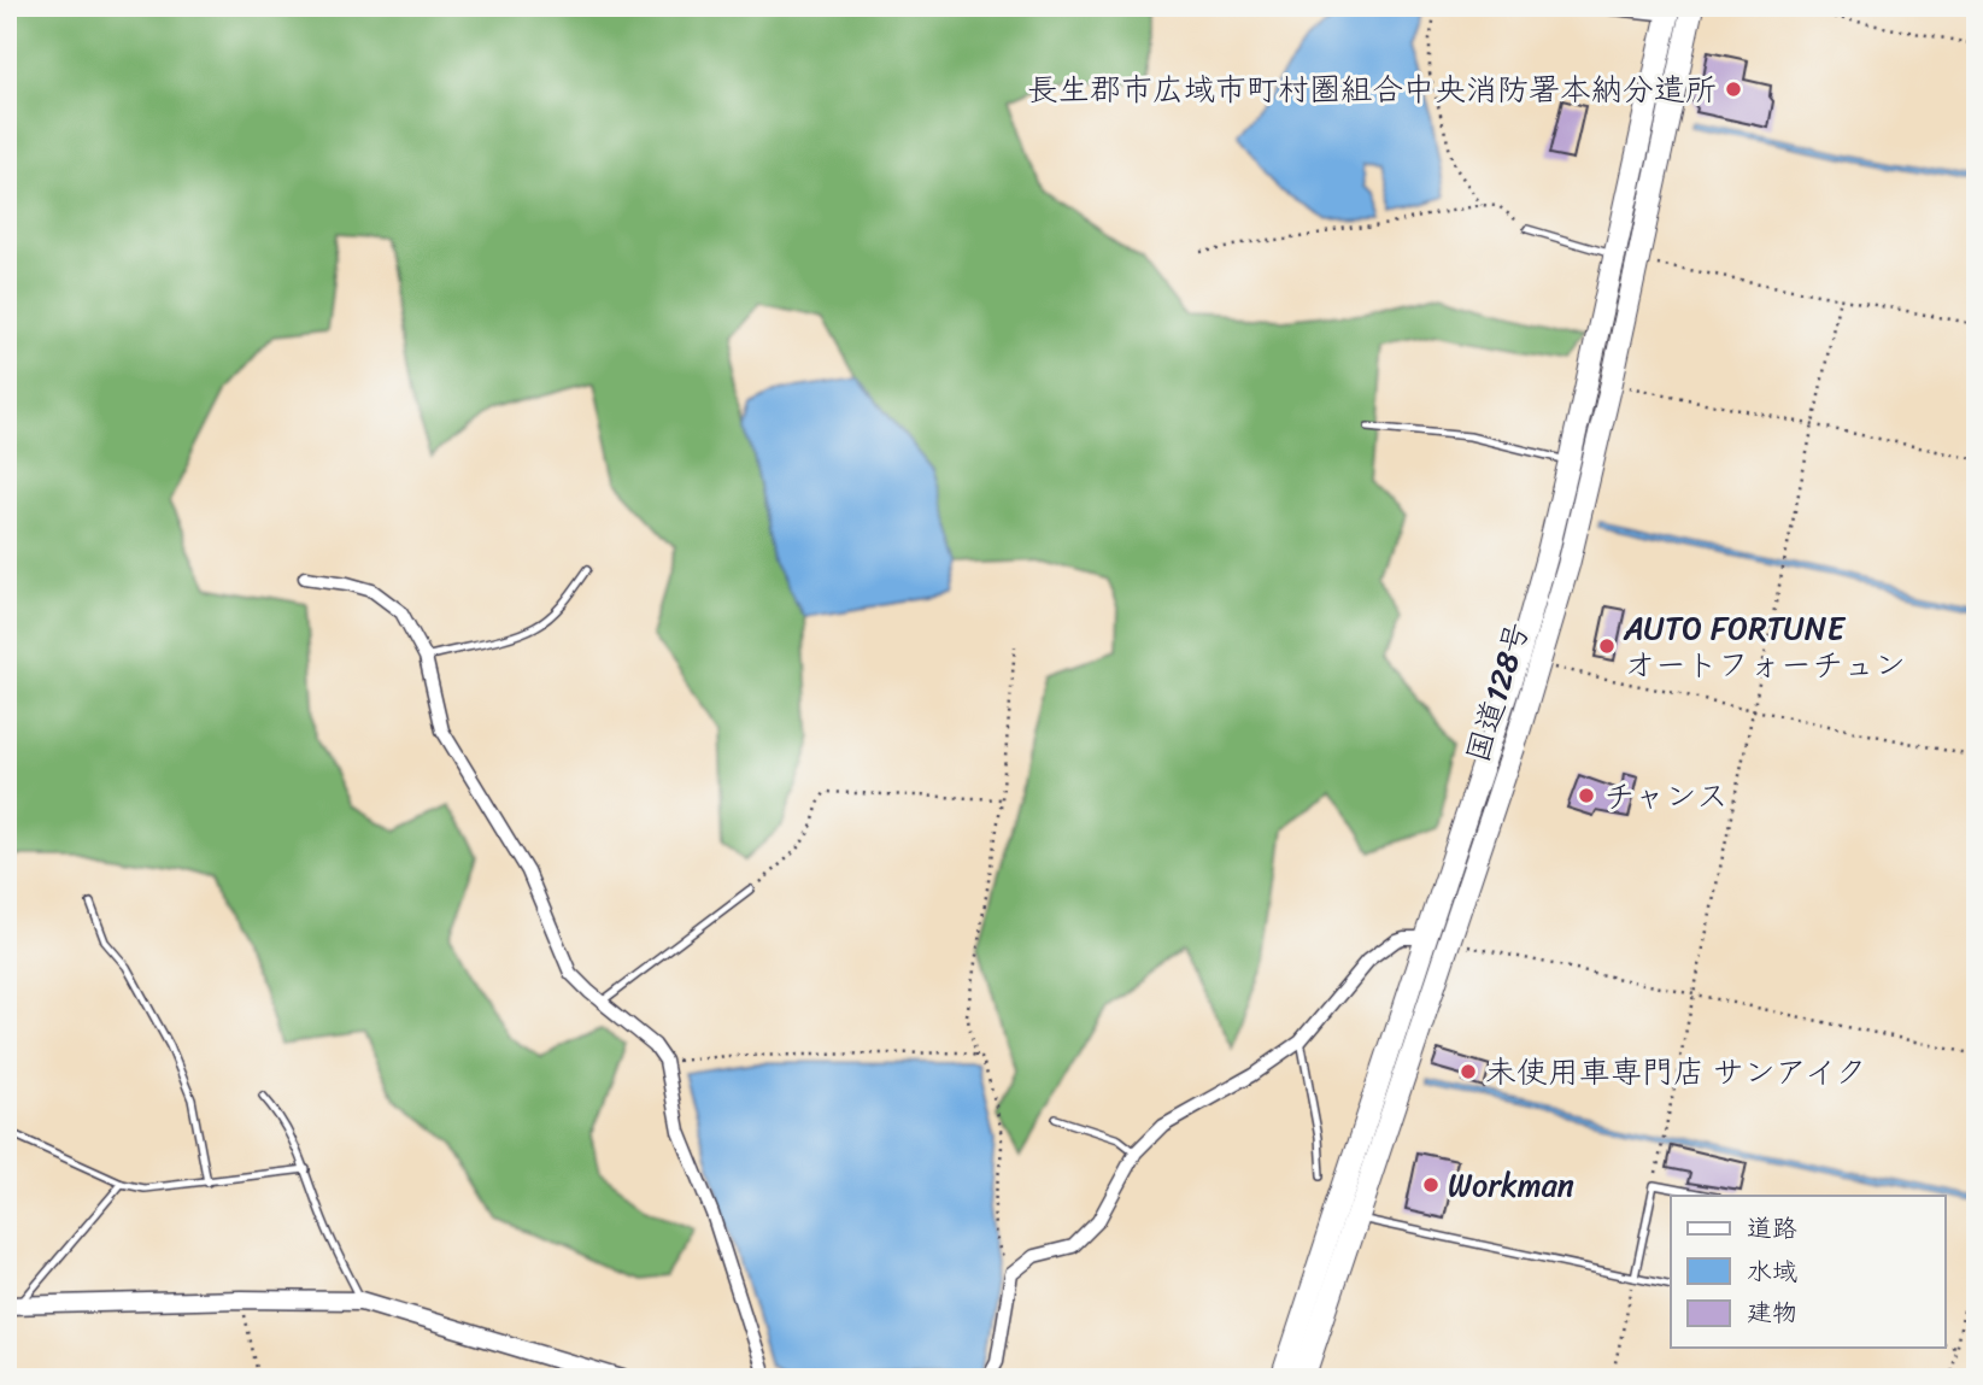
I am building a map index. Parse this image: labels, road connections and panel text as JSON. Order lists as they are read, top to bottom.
{
  "streets": {
    "highway": ["国道128号"]
  },
  "places": [
    "長生郡市広域市町村圏組合中央消防署本納分遣所",
    "AUTO FORTUNE オートフォーチュン",
    "チャンス",
    "未使用車専門店 サンアイク",
    "Workman"
  ],
  "legend": ["道路", "水域", "建物"]
}
